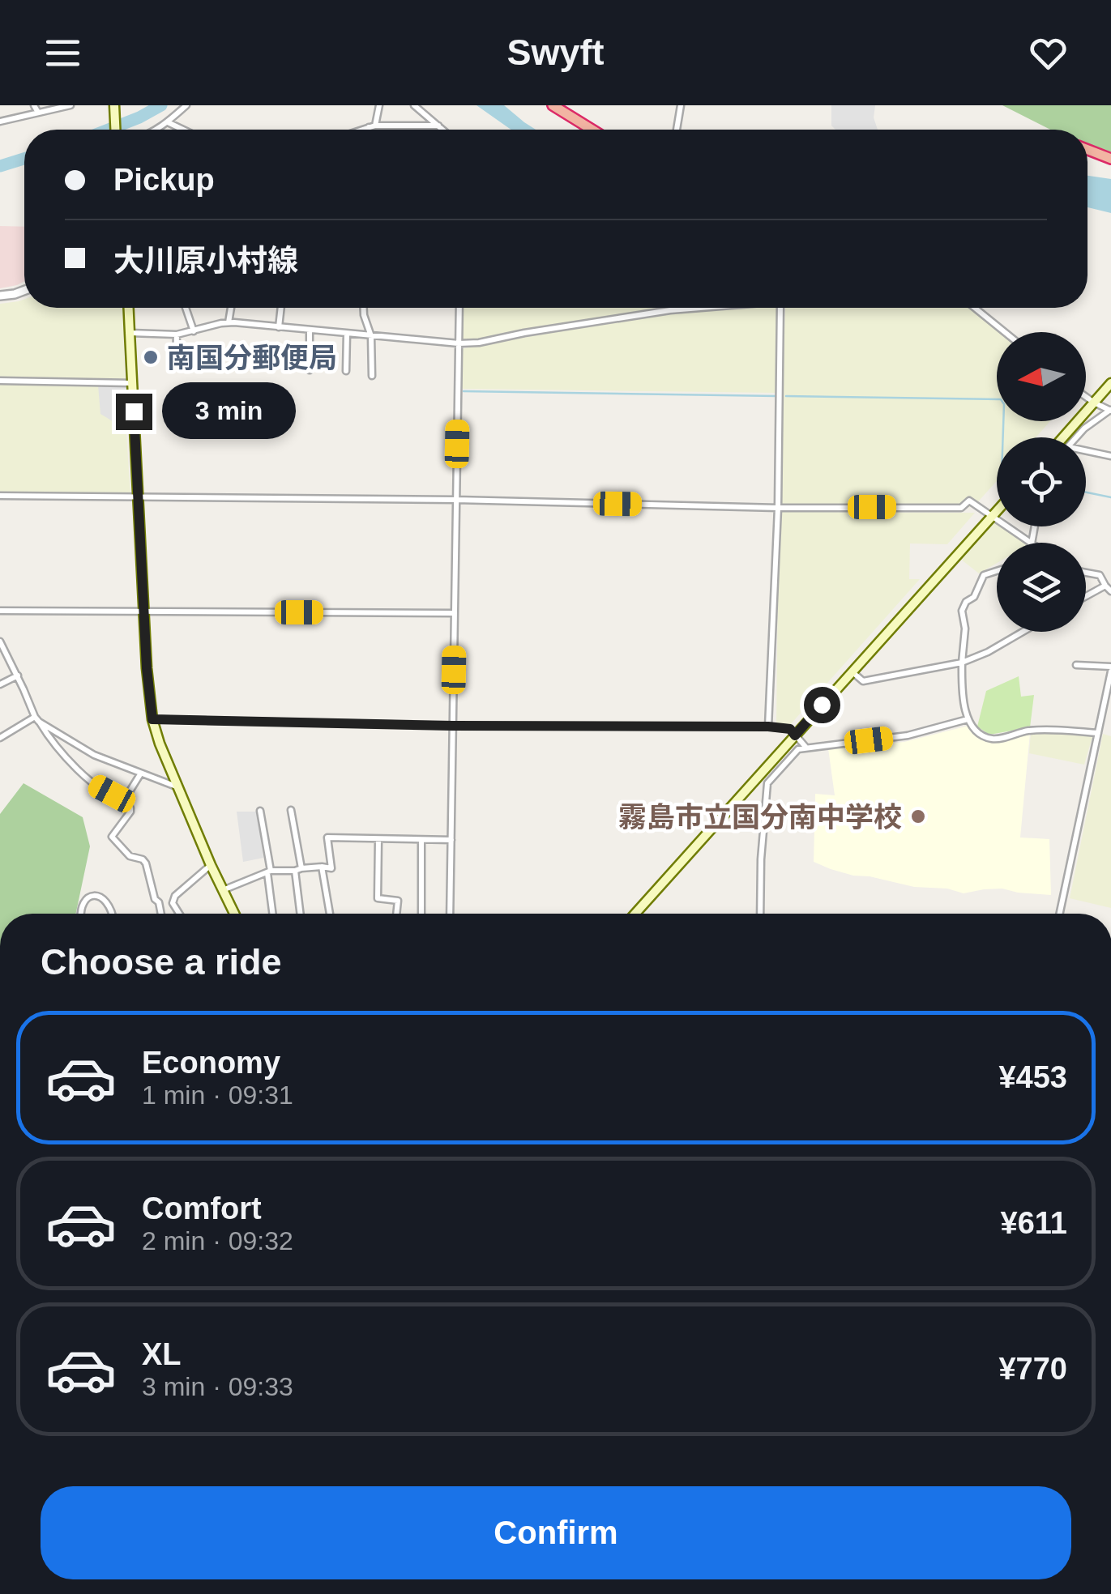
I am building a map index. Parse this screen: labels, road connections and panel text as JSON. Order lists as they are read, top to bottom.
{
  "places": ["南国分郵便局", "霧島市立国分南中学校"],
  "north": "left",
  "page": {
    "header": "Swyft",
    "banner": ["Pickup", "大川原小村線"],
    "bubble": "3 min",
    "heading": "Choose a ride",
    "list": [
      {
        "name": "Economy",
        "note": "1 min · 09:31",
        "value": "¥453"
      },
      {
        "name": "Comfort",
        "note": "2 min · 09:32",
        "value": "¥611"
      },
      {
        "name": "XL",
        "note": "3 min · 09:33",
        "value": "¥770"
      }
    ],
    "buttons": "Confirm"
  }
}
